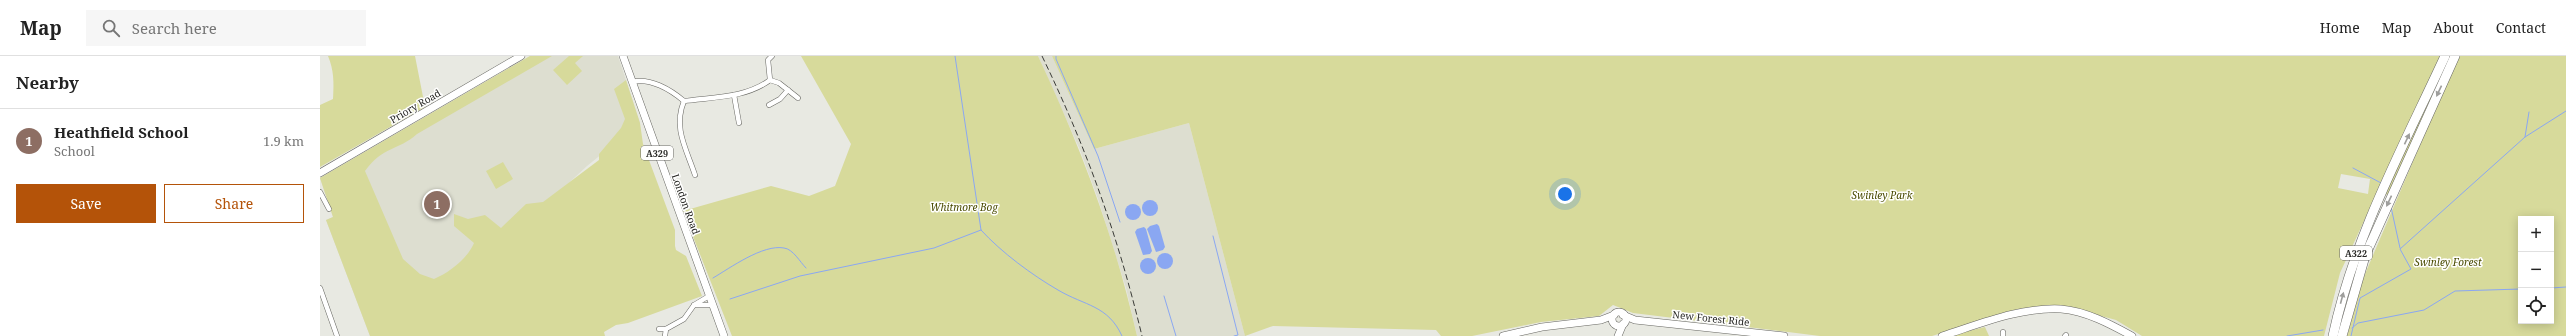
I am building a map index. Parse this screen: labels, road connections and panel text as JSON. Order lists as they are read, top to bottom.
{
  "streets": {
    "highway": ["A322"],
    "main road": [
      "Priory Road",
      "A329",
      "London Road",
      "New Forest Ride"
    ]
  },
  "parks": ["Swinley Park", "Whitmore Bog", "Swinley Forest"],
  "page": {
    "header": "Map",
    "search": "Search here",
    "nav": [
      "Home",
      "Map",
      "About",
      "Contact"
    ],
    "heading": "Nearby",
    "list": [
      {
        "mark": "1",
        "name": "Heathfield School",
        "note": "School",
        "value": "1.9 km"
      }
    ],
    "buttons": ["Save", "Share"],
    "pins": "1",
    "map_buttons": ["+", "−"]
  }
}
